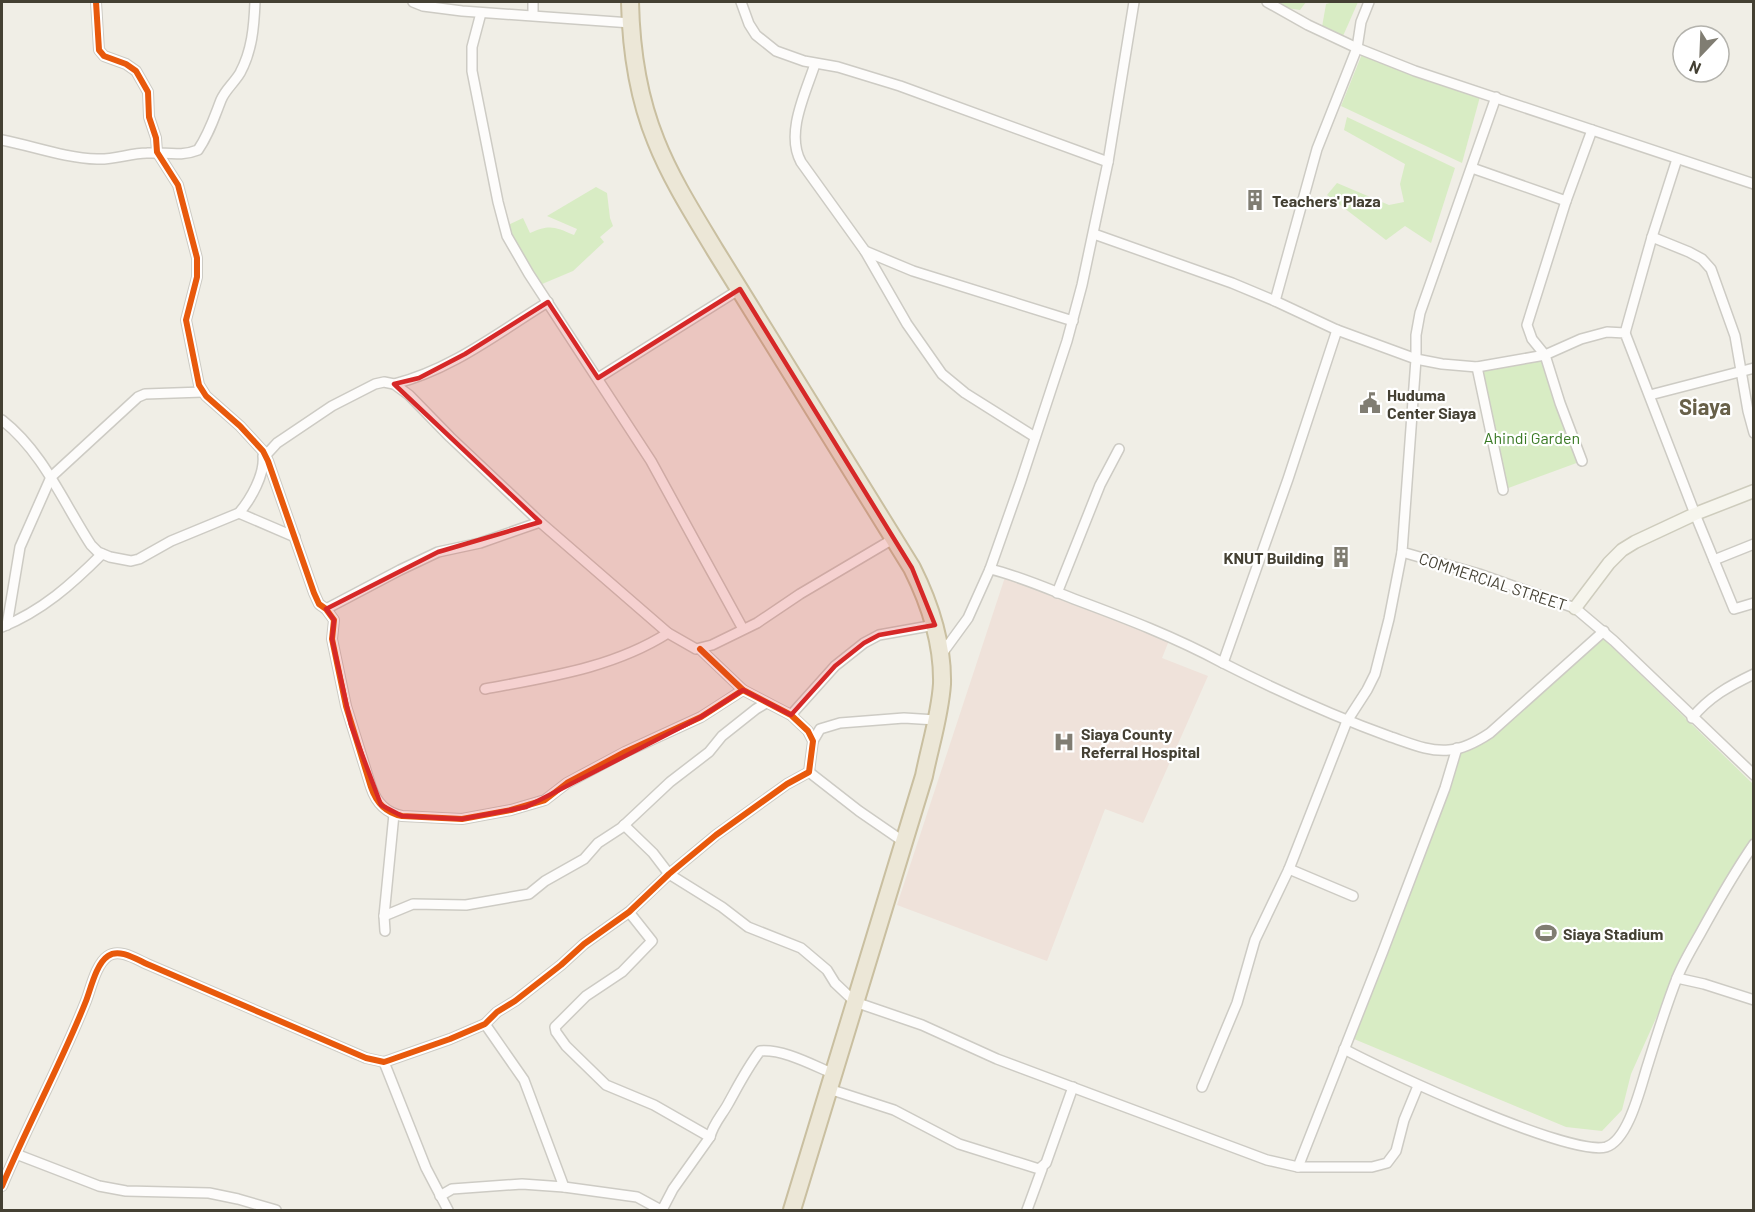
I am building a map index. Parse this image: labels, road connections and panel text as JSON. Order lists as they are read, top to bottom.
{
  "streets": {
    "street": ["COMMERCIAL STREET"]
  },
  "districts": ["Siaya"],
  "parks": ["Ahindi Garden"],
  "places": {
    "building": ["Teachers' Plaza", "KNUT Building"],
    "public building": ["Huduma Center Siaya"],
    "hospital": ["Siaya County Referral Hospital"],
    "sports": ["Siaya Stadium"]
  },
  "north": "bottom left"
}
